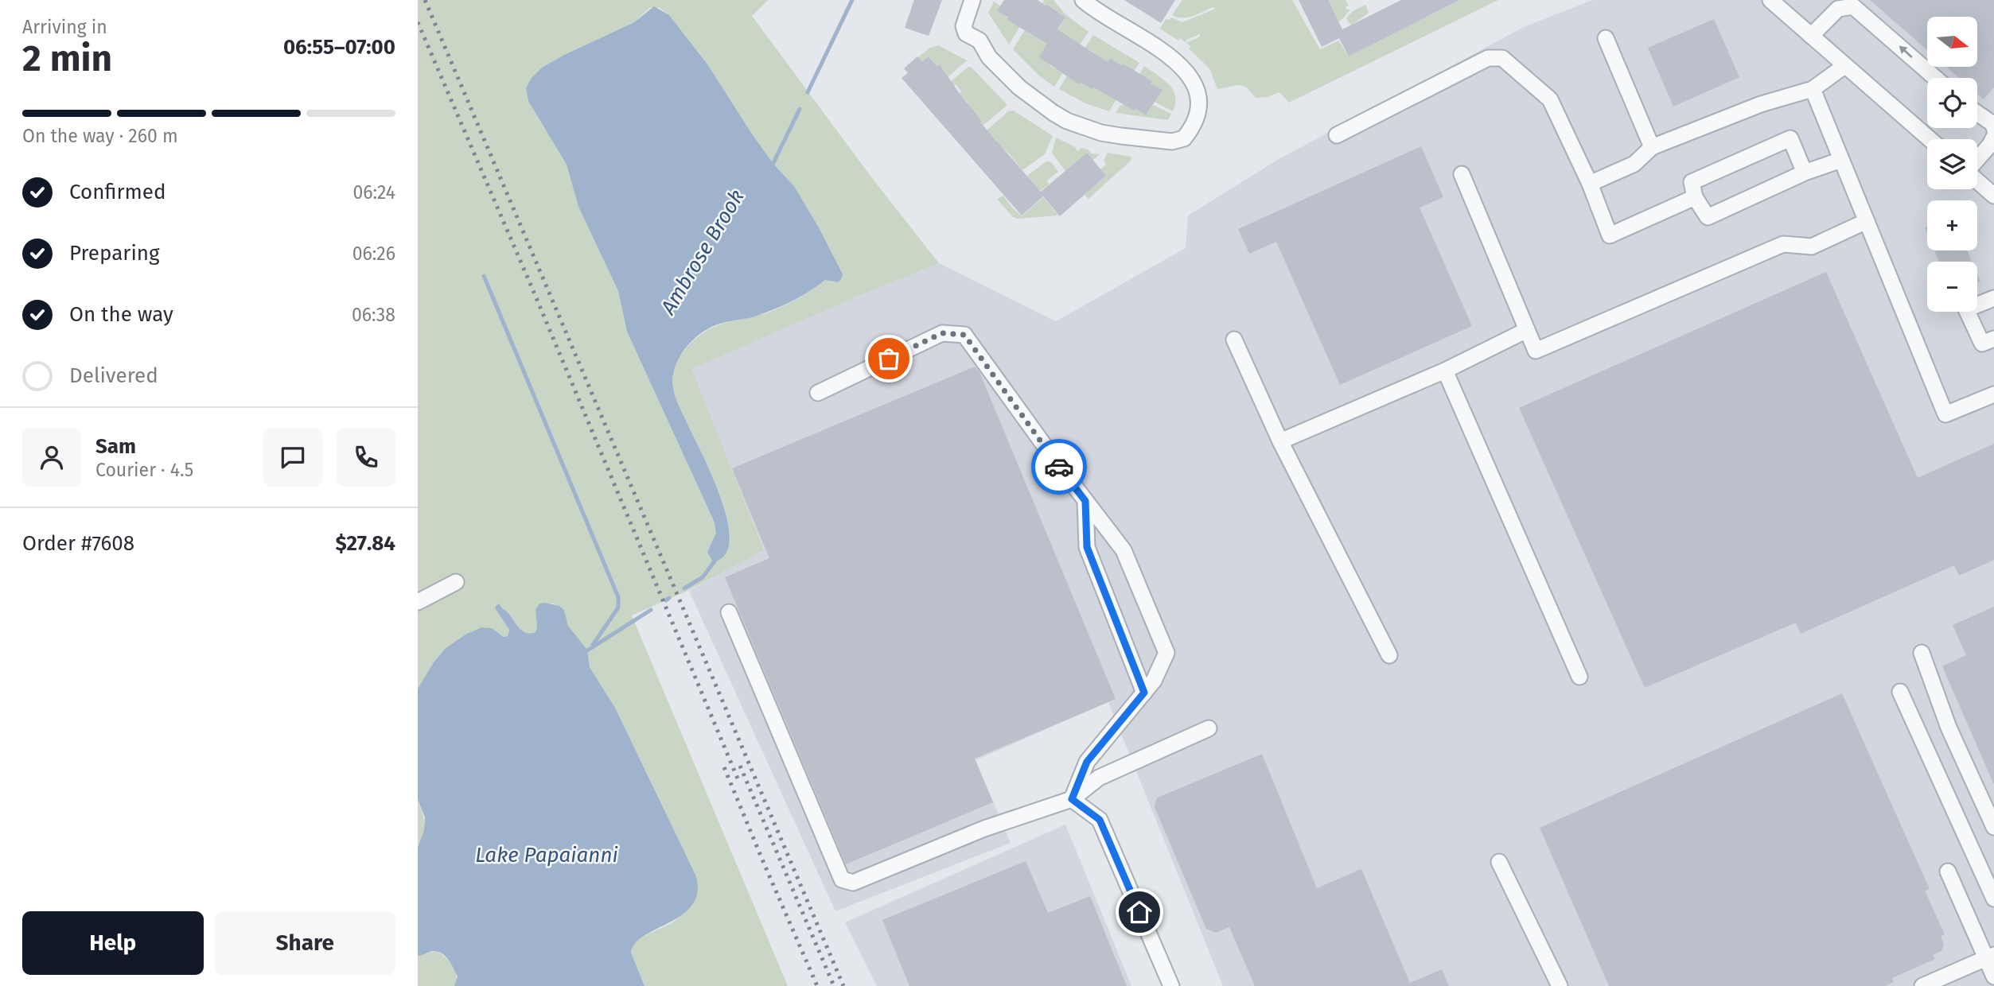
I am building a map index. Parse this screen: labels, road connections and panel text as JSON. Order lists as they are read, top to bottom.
{
  "water": ["Ambrose Brook", "Lake Papaianni"],
  "north": "right",
  "page": {
    "heading": ["2 min", "Arriving in", "06:55–07:00"],
    "panel": [
      "Sam",
      "Courier · 4.5",
      "Order #7608",
      "$27.84"
    ],
    "map_buttons": ["+", "−"],
    "bar": "On the way · 260 m",
    "list": [
      ["Confirmed", "06:24"],
      ["Preparing", "06:26"],
      ["On the way", "06:38"],
      "Delivered"
    ],
    "buttons": ["Help", "Share"]
  }
}
